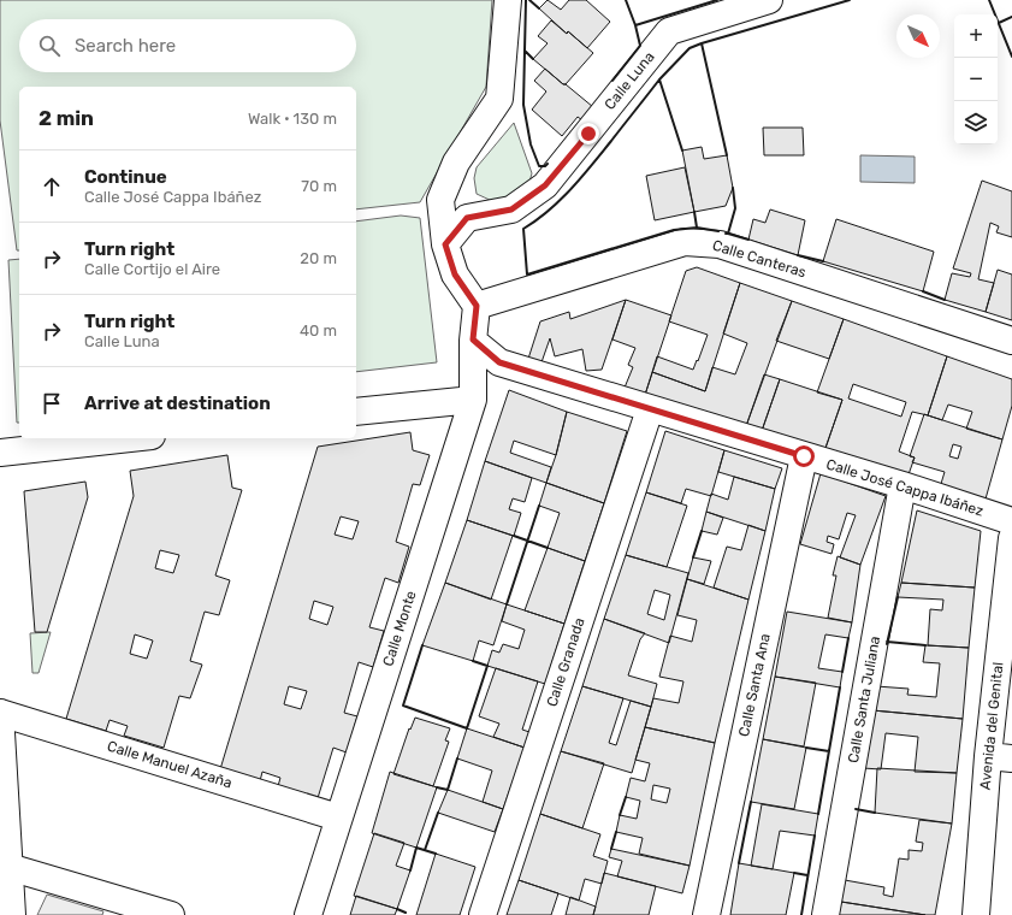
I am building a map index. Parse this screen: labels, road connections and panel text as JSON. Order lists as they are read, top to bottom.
{
  "streets": {
    "street": [
      "Calle Luna",
      "Calle Canteras",
      "Calle José Cappa Ibáñez",
      "Calle Monte",
      "Calle Granada",
      "Calle Santa Ana",
      "Calle Santa Juliana",
      "Avenida del Genital",
      "Calle Manuel Azaña"
    ]
  },
  "crossings": [
    ["Calle Canteras", "Calle Monte"],
    ["Calle José Cappa Ibáñez", "Calle Monte"],
    ["Calle José Cappa Ibáñez", "Calle Granada"],
    ["Calle José Cappa Ibáñez", "Calle Santa Ana"],
    ["Calle José Cappa Ibáñez", "Calle Santa Juliana"],
    ["Calle Monte", "Calle Manuel Azaña"]
  ],
  "north": "bottom right",
  "page": {
    "map_buttons": ["+", "−"],
    "search": "Search here",
    "heading": ["2 min", "Walk · 130 m"],
    "list": [
      ["Continue", "Calle José Cappa Ibáñez", "70 m"],
      ["Turn right", "Calle Cortijo el Aire", "20 m"],
      ["Turn right", "Calle Luna", "40 m"],
      "Arrive at destination"
    ]
  }
}
